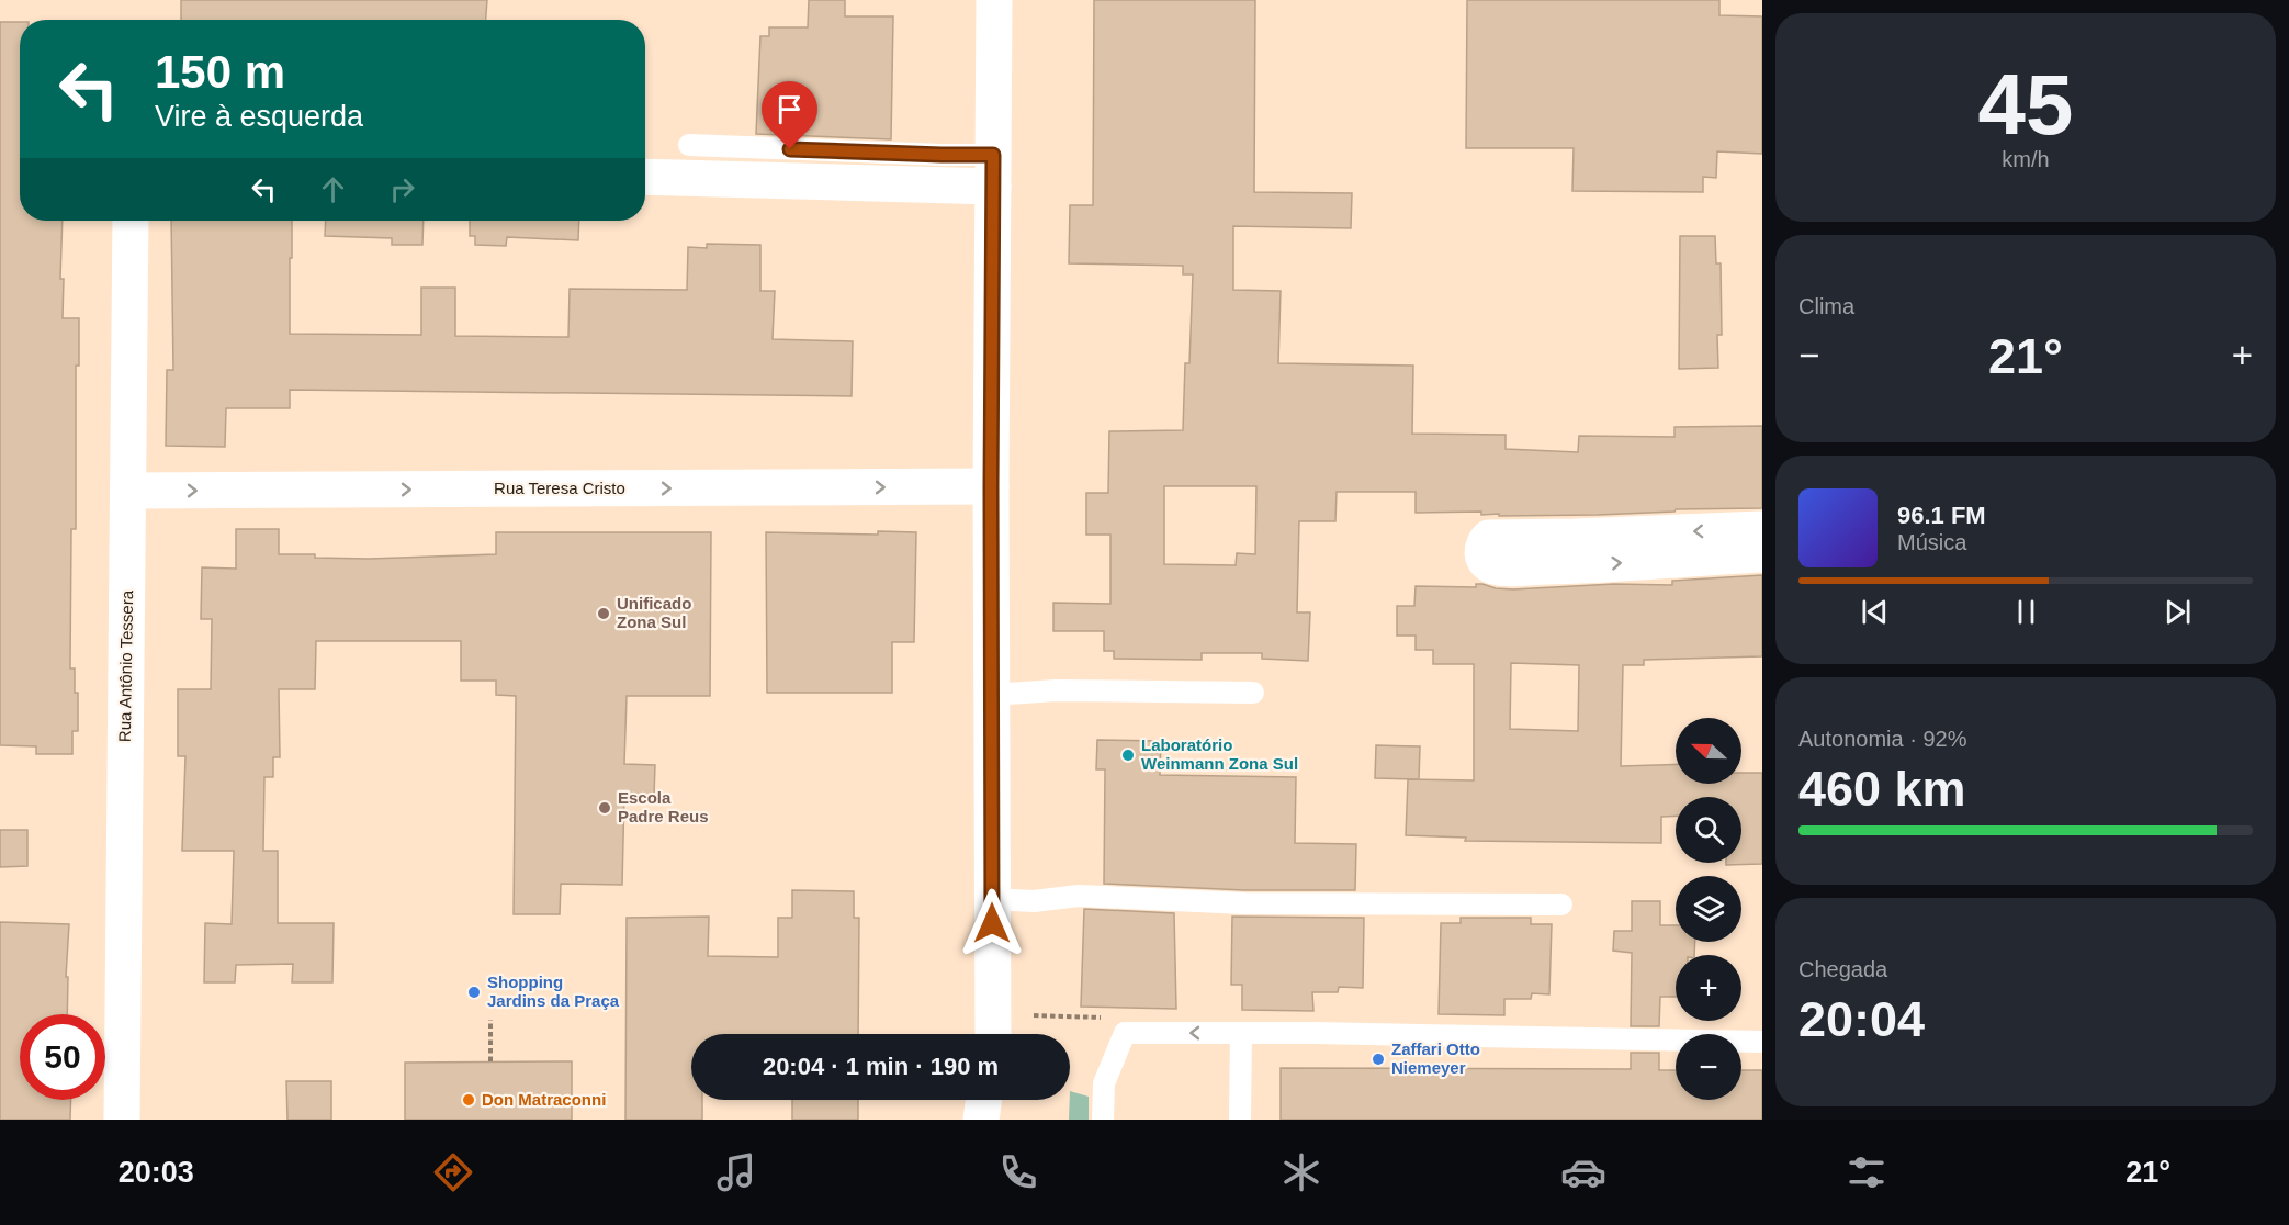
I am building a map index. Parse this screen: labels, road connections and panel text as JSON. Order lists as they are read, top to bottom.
{
  "streets": {
    "street": ["Rua Teresa Cristo", "Rua Antônio Tessera"]
  },
  "crossings": [
    ["Rua Teresa Cristo", "Rua Antônio Tessera"]
  ],
  "places": [
    "Unificado Zona Sul",
    "Laboratório Weinmann Zona Sul",
    "Escola Padre Reus",
    "Shopping Jardins da Praça",
    "Zaffari Otto Niemeyer",
    "Don Matraconni"
  ],
  "north": "left",
  "page": {
    "tile": [
      ["45", "km/h"],
      "Clima",
      ["Autonomia · 92%", "460 km"],
      ["Chegada", "20:04"]
    ],
    "turn": ["150 m", "Vire à esquerda"],
    "heat": ["−", "21°", "+"],
    "song": ["96.1 FM", "Música"],
    "map_buttons": ["+", "−"],
    "limit": "50",
    "trip": "20:04 · 1 min · 190 m",
    "tabs": ["20:03", "21°"]
  }
}
